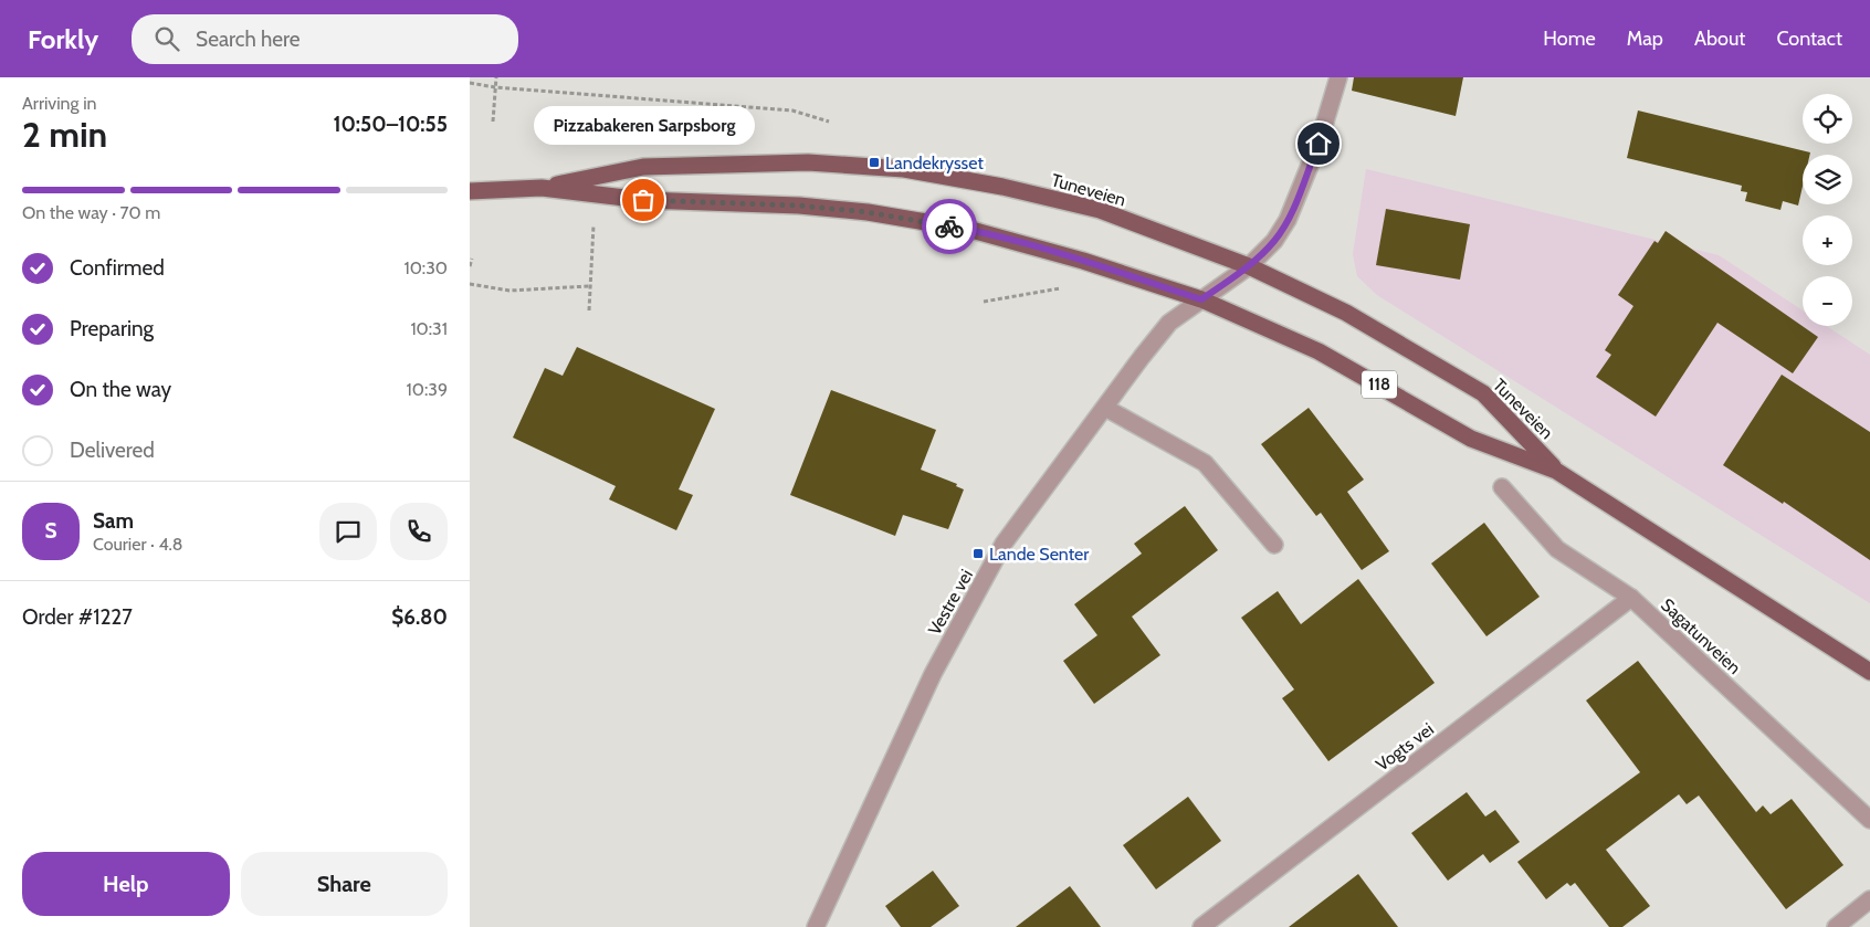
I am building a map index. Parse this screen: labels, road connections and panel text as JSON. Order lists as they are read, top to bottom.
{
  "streets": {
    "main road": ["Tuneveien", "118"],
    "street": ["Vestre vei", "Sagatunveien", "Vogts vei"]
  },
  "crossings": [
    ["Tuneveien", "Vestre vei"],
    ["Sagatunveien", "Vogts vei"]
  ],
  "places": {
    "transit": ["Landekrysset", "Lande Senter"],
    "other": ["Pizzabakeren Sarpsborg"]
  },
  "page": {
    "header": "Forkly",
    "search": "Search here",
    "nav": [
      "Home",
      "Map",
      "About",
      "Contact"
    ],
    "heading": ["2 min", "Arriving in", "10:50–10:55"],
    "panel": [
      "Sam",
      "Courier · 4.8",
      "Order #1227",
      "$6.80"
    ],
    "map_buttons": ["+", "−"],
    "bubble": "Pizzabakeren Sarpsborg",
    "bar": "On the way · 70 m",
    "list": [
      ["Confirmed", "10:30"],
      ["Preparing", "10:31"],
      ["On the way", "10:39"],
      "Delivered"
    ],
    "round": "S",
    "buttons": ["Help", "Share"]
  }
}
